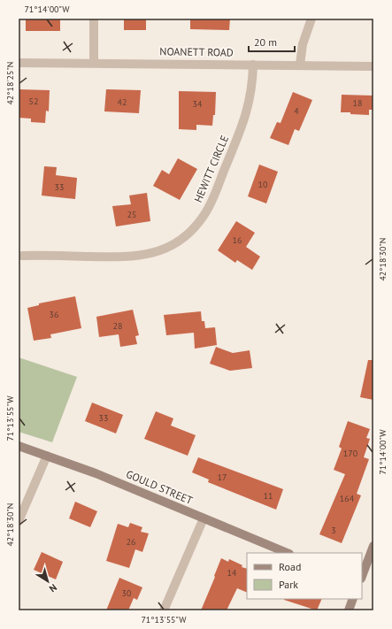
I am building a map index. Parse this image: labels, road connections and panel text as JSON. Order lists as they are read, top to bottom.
{
  "streets": {
    "main road": ["GOULD STREET"],
    "street": ["NOANETT ROAD", "HEWITT CIRCLE"]
  },
  "crossings": [
    ["NOANETT ROAD", "HEWITT CIRCLE"]
  ],
  "house_numbers": [
    "52",
    "42",
    "18",
    "34",
    "4",
    "10",
    "33",
    "25",
    "16",
    "36",
    "28",
    "33",
    "170",
    "17",
    "11",
    "164",
    "3",
    "26",
    "14",
    "30"
  ],
  "legend": ["Road", "Park"],
  "scale_bar": "20 m",
  "north": "bottom right",
  "coordinates": [
    "71°14'00\"W",
    "42°18'25\"N",
    "42°18'30\"N",
    "71°13'55\"W"
  ]
}
